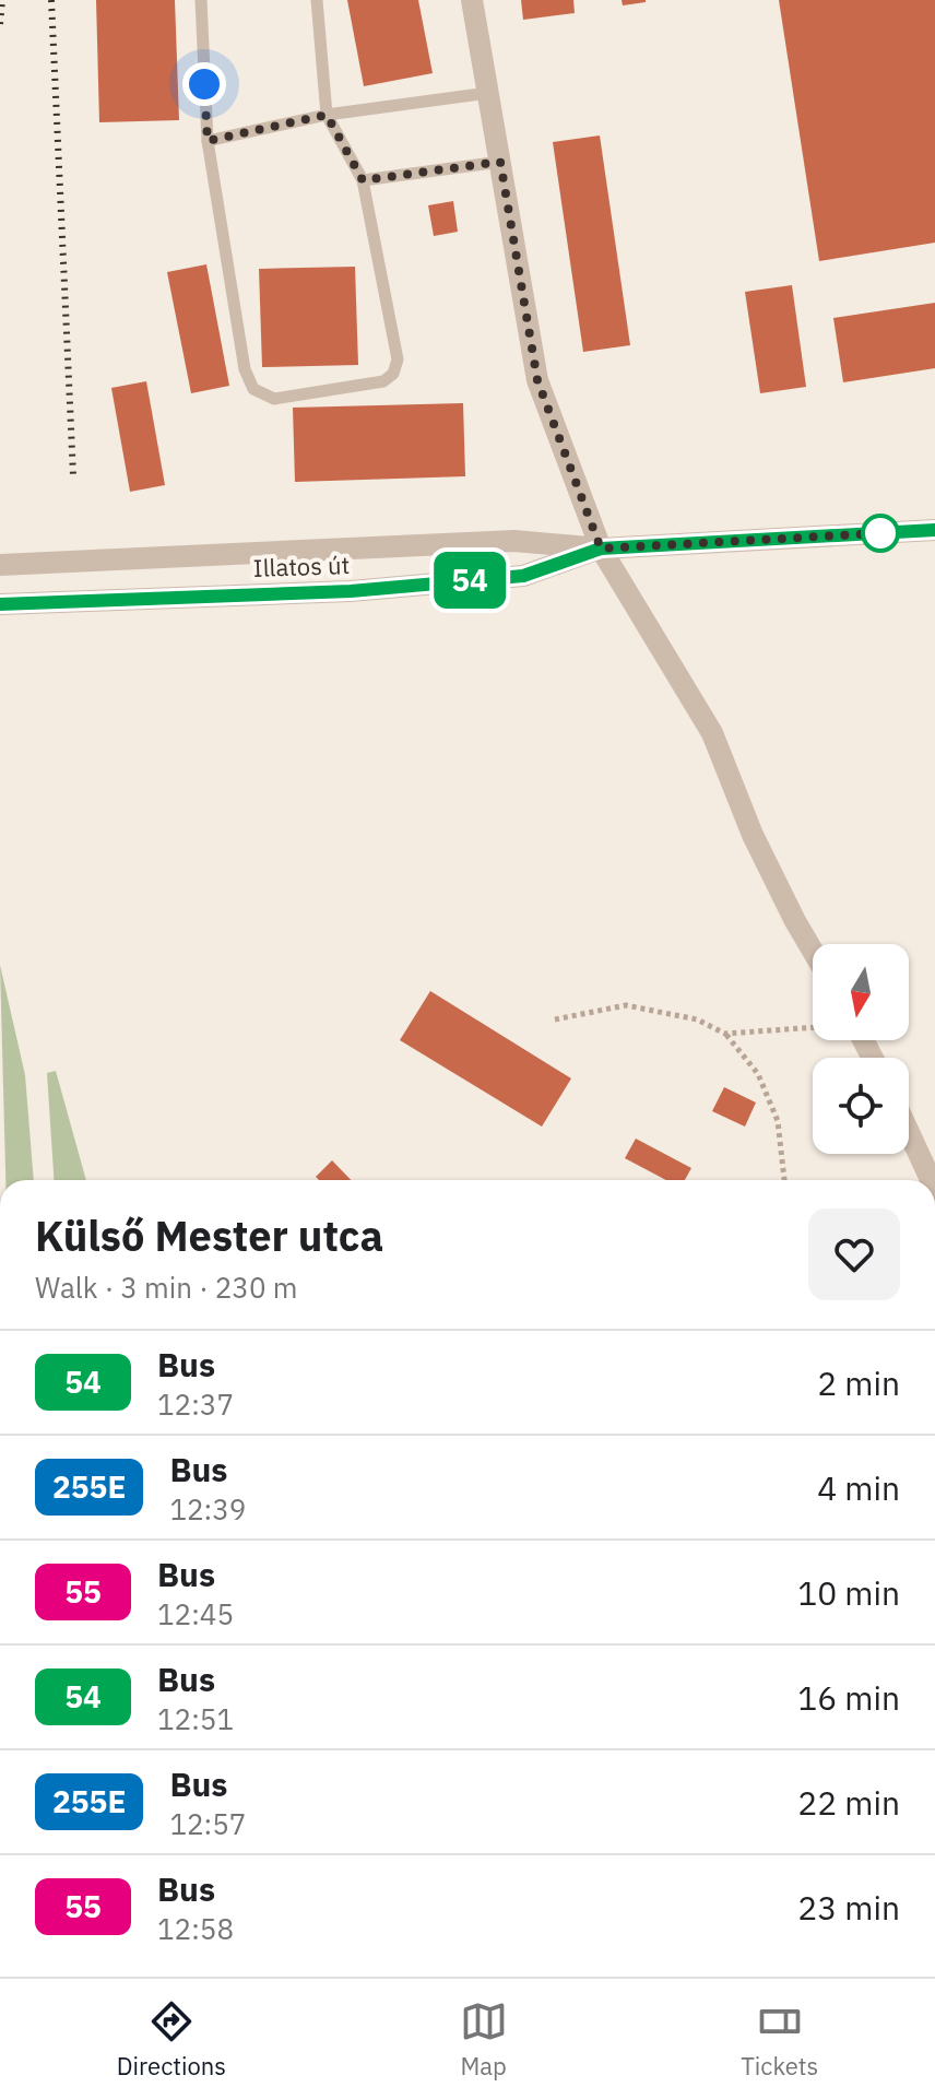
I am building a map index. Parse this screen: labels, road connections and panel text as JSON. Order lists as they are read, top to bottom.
{
  "streets": {
    "street": ["Illatos út"]
  },
  "lines": ["bus line 54"],
  "north": "bottom",
  "page": {
    "on_map": "54",
    "heading": ["Külső Mester utca", "Walk · 3 min · 230 m"],
    "list": [
      {
        "mark": "54",
        "name": "Bus",
        "note": "12:37",
        "value": "2 min"
      },
      {
        "mark": "255E",
        "name": "Bus",
        "note": "12:39",
        "value": "4 min"
      },
      {
        "mark": "55",
        "name": "Bus",
        "note": "12:45",
        "value": "10 min"
      },
      {
        "mark": "54",
        "name": "Bus",
        "note": "12:51",
        "value": "16 min"
      },
      {
        "mark": "255E",
        "name": "Bus",
        "note": "12:57",
        "value": "22 min"
      },
      {
        "mark": "55",
        "name": "Bus",
        "note": "12:58",
        "value": "23 min"
      }
    ],
    "tabs": ["Directions", "Map", "Tickets"]
  }
}
